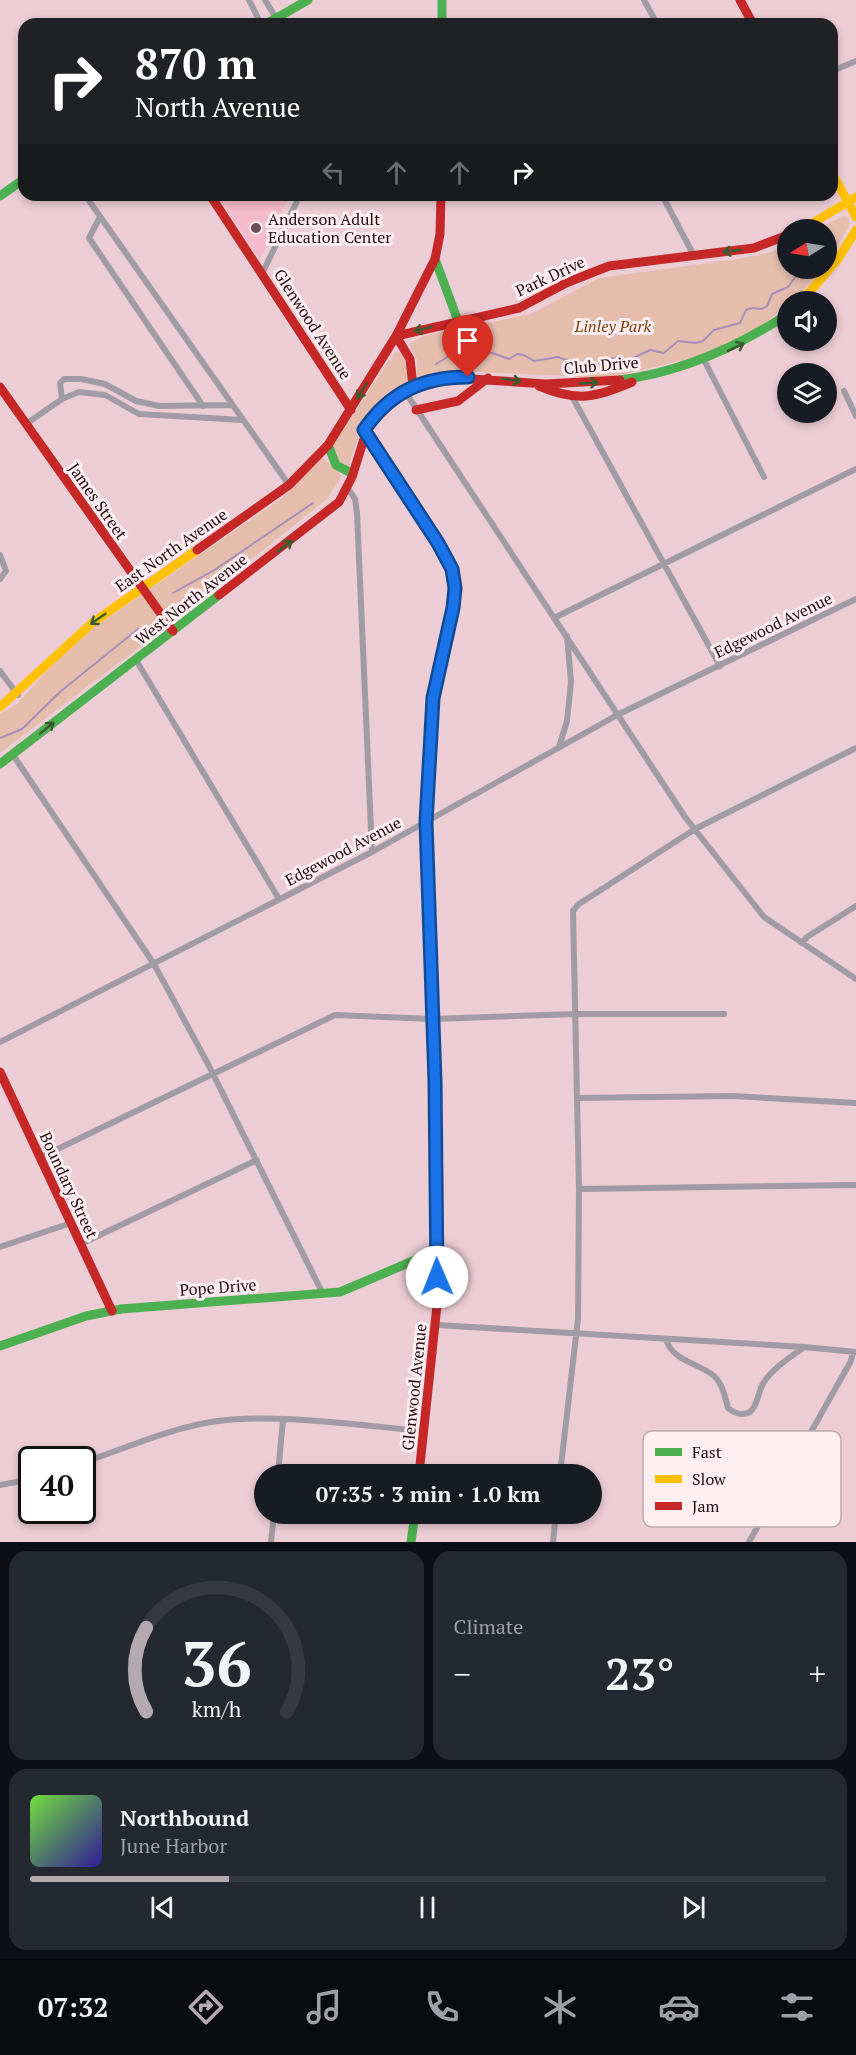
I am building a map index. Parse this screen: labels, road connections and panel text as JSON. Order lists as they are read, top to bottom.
{
  "streets": {
    "main road": [
      "Park Drive",
      "Glenwood Avenue",
      "Club Drive",
      "James Street",
      "East North Avenue",
      "West North Avenue",
      "Boundary Street",
      "Pope Drive"
    ],
    "street": ["Edgewood Avenue"]
  },
  "crossings": [
    ["Glenwood Avenue", "East North Avenue"],
    ["Glenwood Avenue", "West North Avenue"],
    ["Glenwood Avenue", "Edgewood Avenue"],
    ["Glenwood Avenue", "Pope Drive"],
    ["James Street", "East North Avenue"],
    ["James Street", "West North Avenue"],
    ["Boundary Street", "Pope Drive"]
  ],
  "one_way": ["Club Drive", "East North Avenue", "West North Avenue"],
  "parks": ["Linley Park"],
  "places": ["Anderson Adult Education Center"],
  "legend": ["Fast", "Slow", "Jam"],
  "north": "left",
  "page": {
    "turn": ["870 m", "North Avenue"],
    "limit": "40",
    "trip": "07:35 · 3 min · 1.0 km",
    "tile": "Climate",
    "heat": ["−", "23°", "+"],
    "song": ["Northbound", "June Harbor"],
    "tabs": "07:32",
    "gauge": ["36", "km/h"]
  }
}
